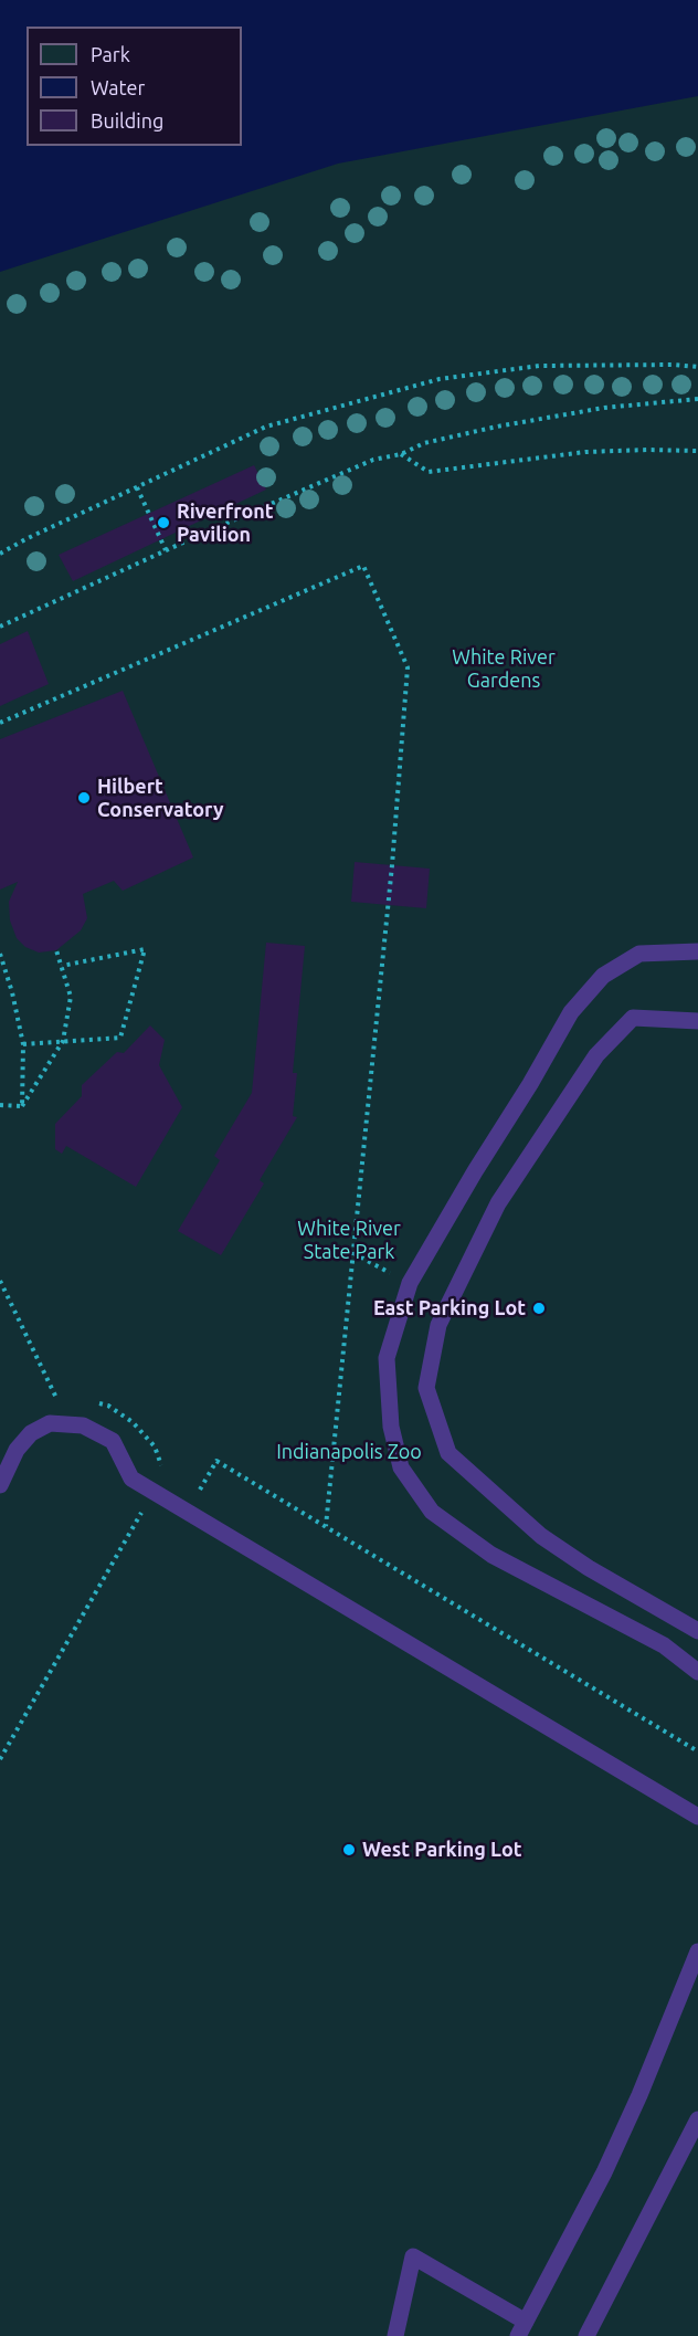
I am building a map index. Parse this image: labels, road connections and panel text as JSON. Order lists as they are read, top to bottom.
{
  "parks": ["White River Gardens", "White River State Park", "Indianapolis Zoo"],
  "places": [
    "Riverfront Pavilion",
    "Hilbert Conservatory",
    "East Parking Lot",
    "West Parking Lot"
  ],
  "legend": ["Park", "Water", "Building"]
}
